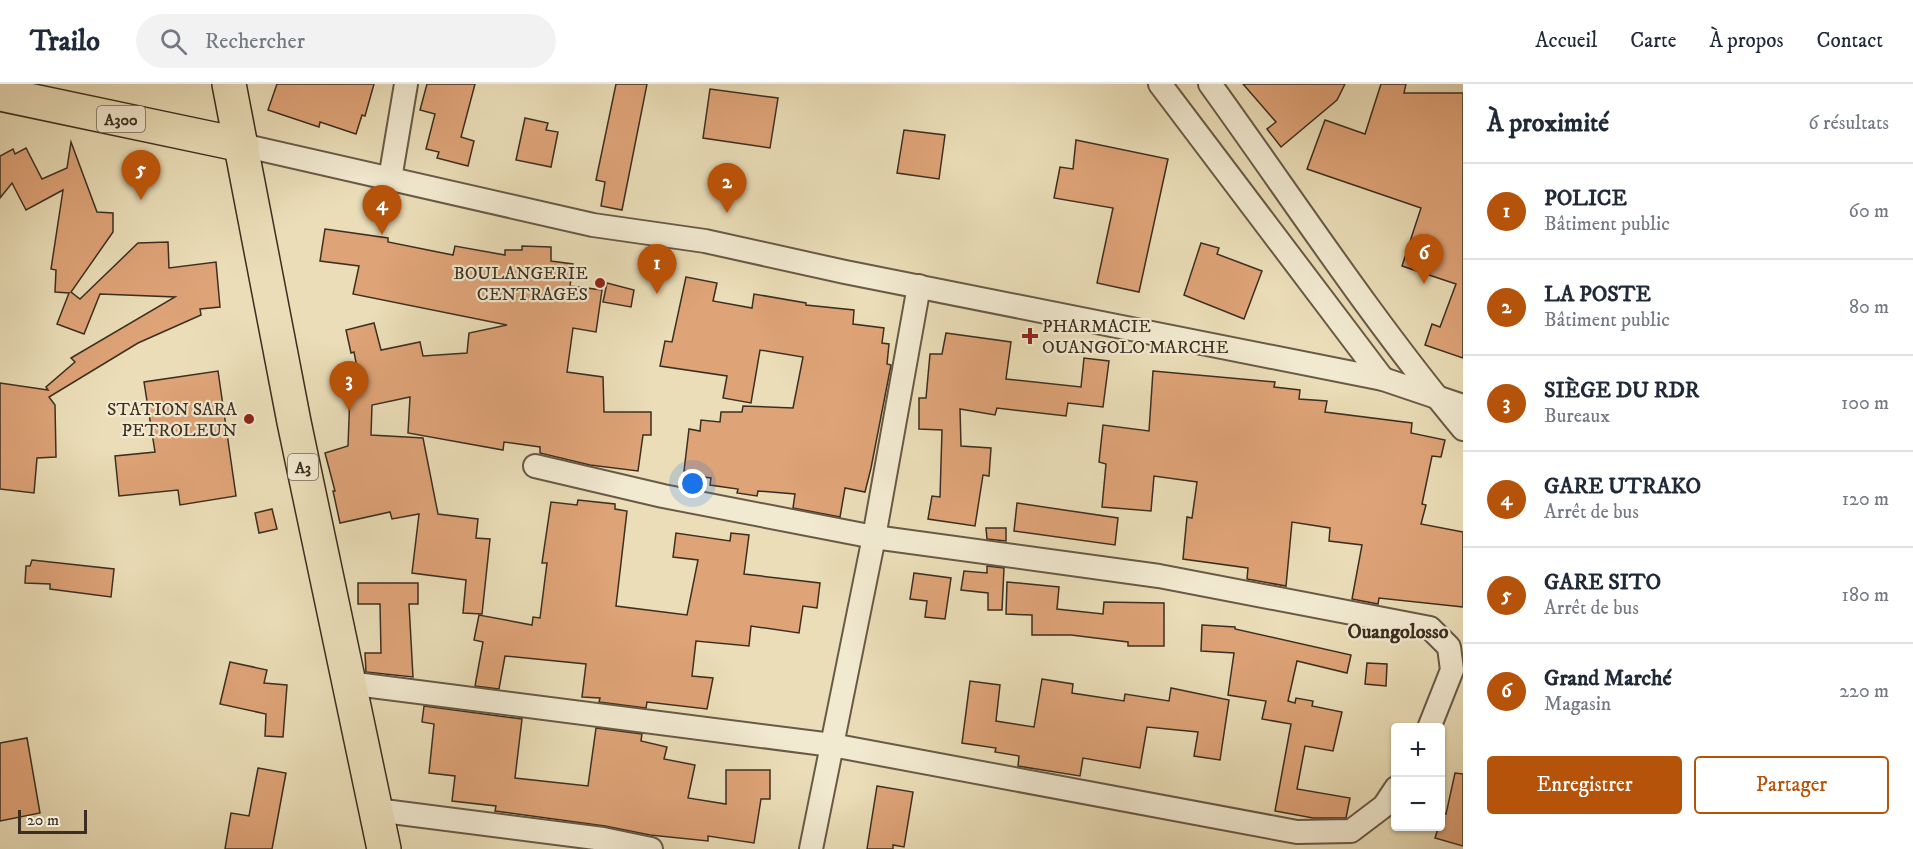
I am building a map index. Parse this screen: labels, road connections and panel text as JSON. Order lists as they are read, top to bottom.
{
  "streets": {
    "highway": ["A300", "A3"]
  },
  "crossings": [
    ["A300", "A3"]
  ],
  "districts": ["Ouangolosso"],
  "places": {
    "other": ["BOULANGERIE CENTRAGES", "STATION SARA PETROLEUN"],
    "health": ["PHARMACIE OUANGOLO MARCHE"]
  },
  "scale_bar": "20 m",
  "page": {
    "header": "Trailo",
    "search": "Rechercher",
    "nav": [
      "Accueil",
      "Carte",
      "À propos",
      "Contact"
    ],
    "heading": ["À proximité", "6 résultats"],
    "pins": [
      "5",
      "2",
      "4",
      "6",
      "1",
      "3"
    ],
    "list": [
      {
        "mark": "1",
        "name": "POLICE",
        "note": "Bâtiment public",
        "value": "60 m"
      },
      {
        "mark": "2",
        "name": "LA POSTE",
        "note": "Bâtiment public",
        "value": "80 m"
      },
      {
        "mark": "3",
        "name": "SIÈGE DU RDR",
        "note": "Bureaux",
        "value": "100 m"
      },
      {
        "mark": "4",
        "name": "GARE UTRAKO",
        "note": "Arrêt de bus",
        "value": "120 m"
      },
      {
        "mark": "5",
        "name": "GARE SITO",
        "note": "Arrêt de bus",
        "value": "180 m"
      },
      {
        "mark": "6",
        "name": "Grand Marché",
        "note": "Magasin",
        "value": "220 m"
      }
    ],
    "map_buttons": ["+", "−"],
    "buttons": ["Enregistrer", "Partager"],
    "scale": "20 m"
  }
}
